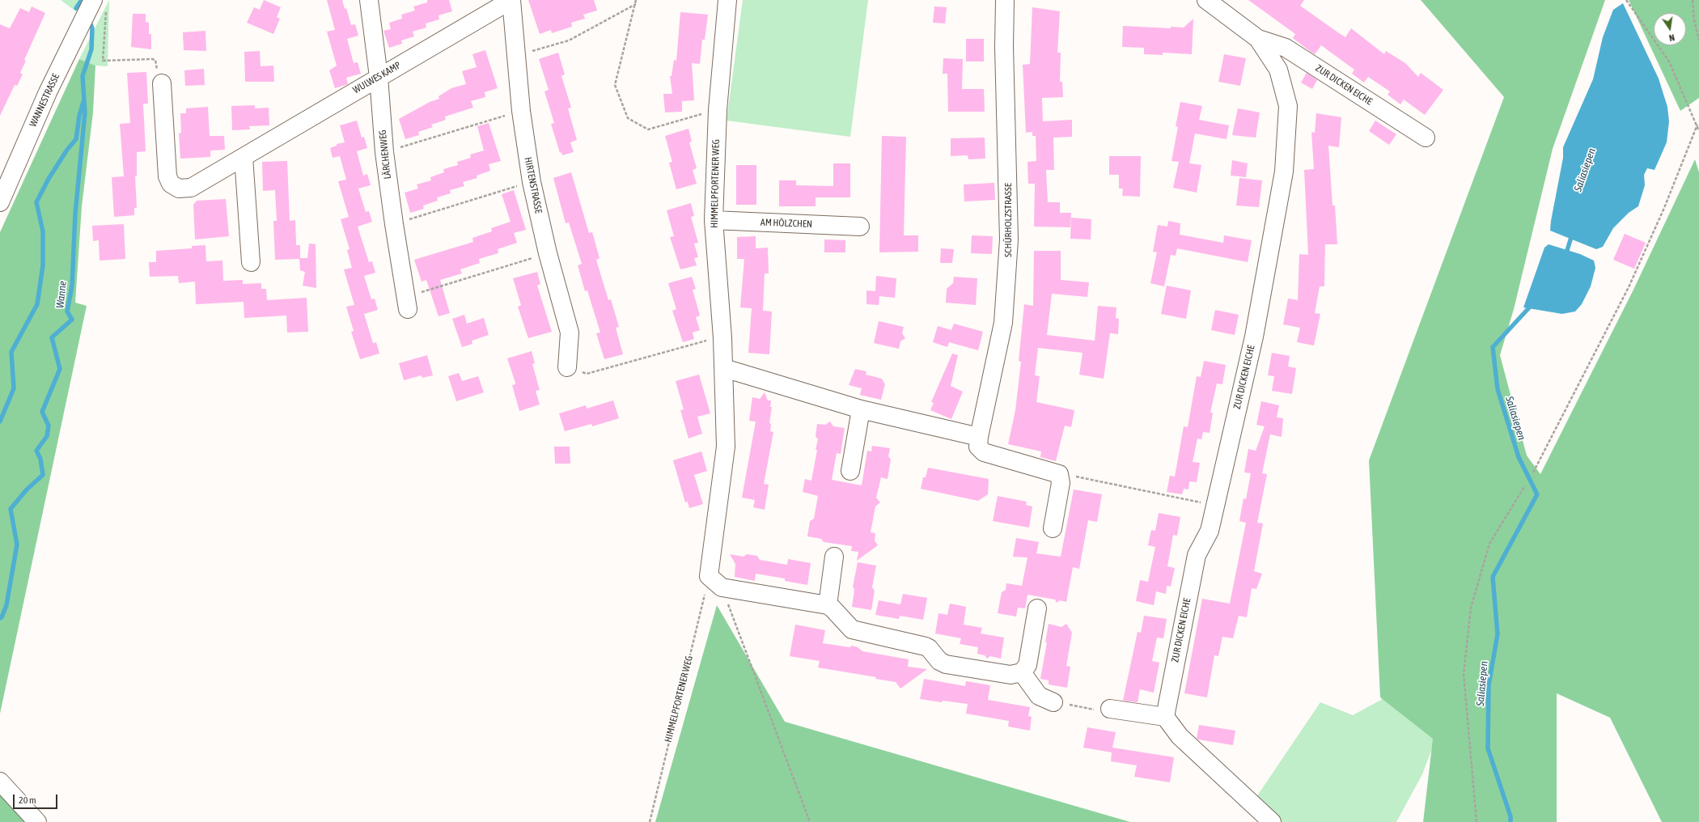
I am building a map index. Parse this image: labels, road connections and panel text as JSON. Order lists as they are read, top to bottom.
{
  "streets": {
    "street": [
      "WULWES KAMP",
      "ZUR DICKEN EICHE",
      "WANNESTRASSE",
      "LÄRCHENWEG",
      "HIMMELPFORTENER WEG",
      "HIRTENSTRASSE",
      "SCHÜRHOLZSTRASSE",
      "AM HÖLZCHEN"
    ]
  },
  "crossings": [
    ["WULWES KAMP", "LÄRCHENWEG"],
    ["WULWES KAMP", "HIRTENSTRASSE"],
    ["HIMMELPFORTENER WEG", "AM HÖLZCHEN"]
  ],
  "water": ["Saliasiepen", "Wanne"],
  "scale_bar": "20 m",
  "north": "bottom"
}
